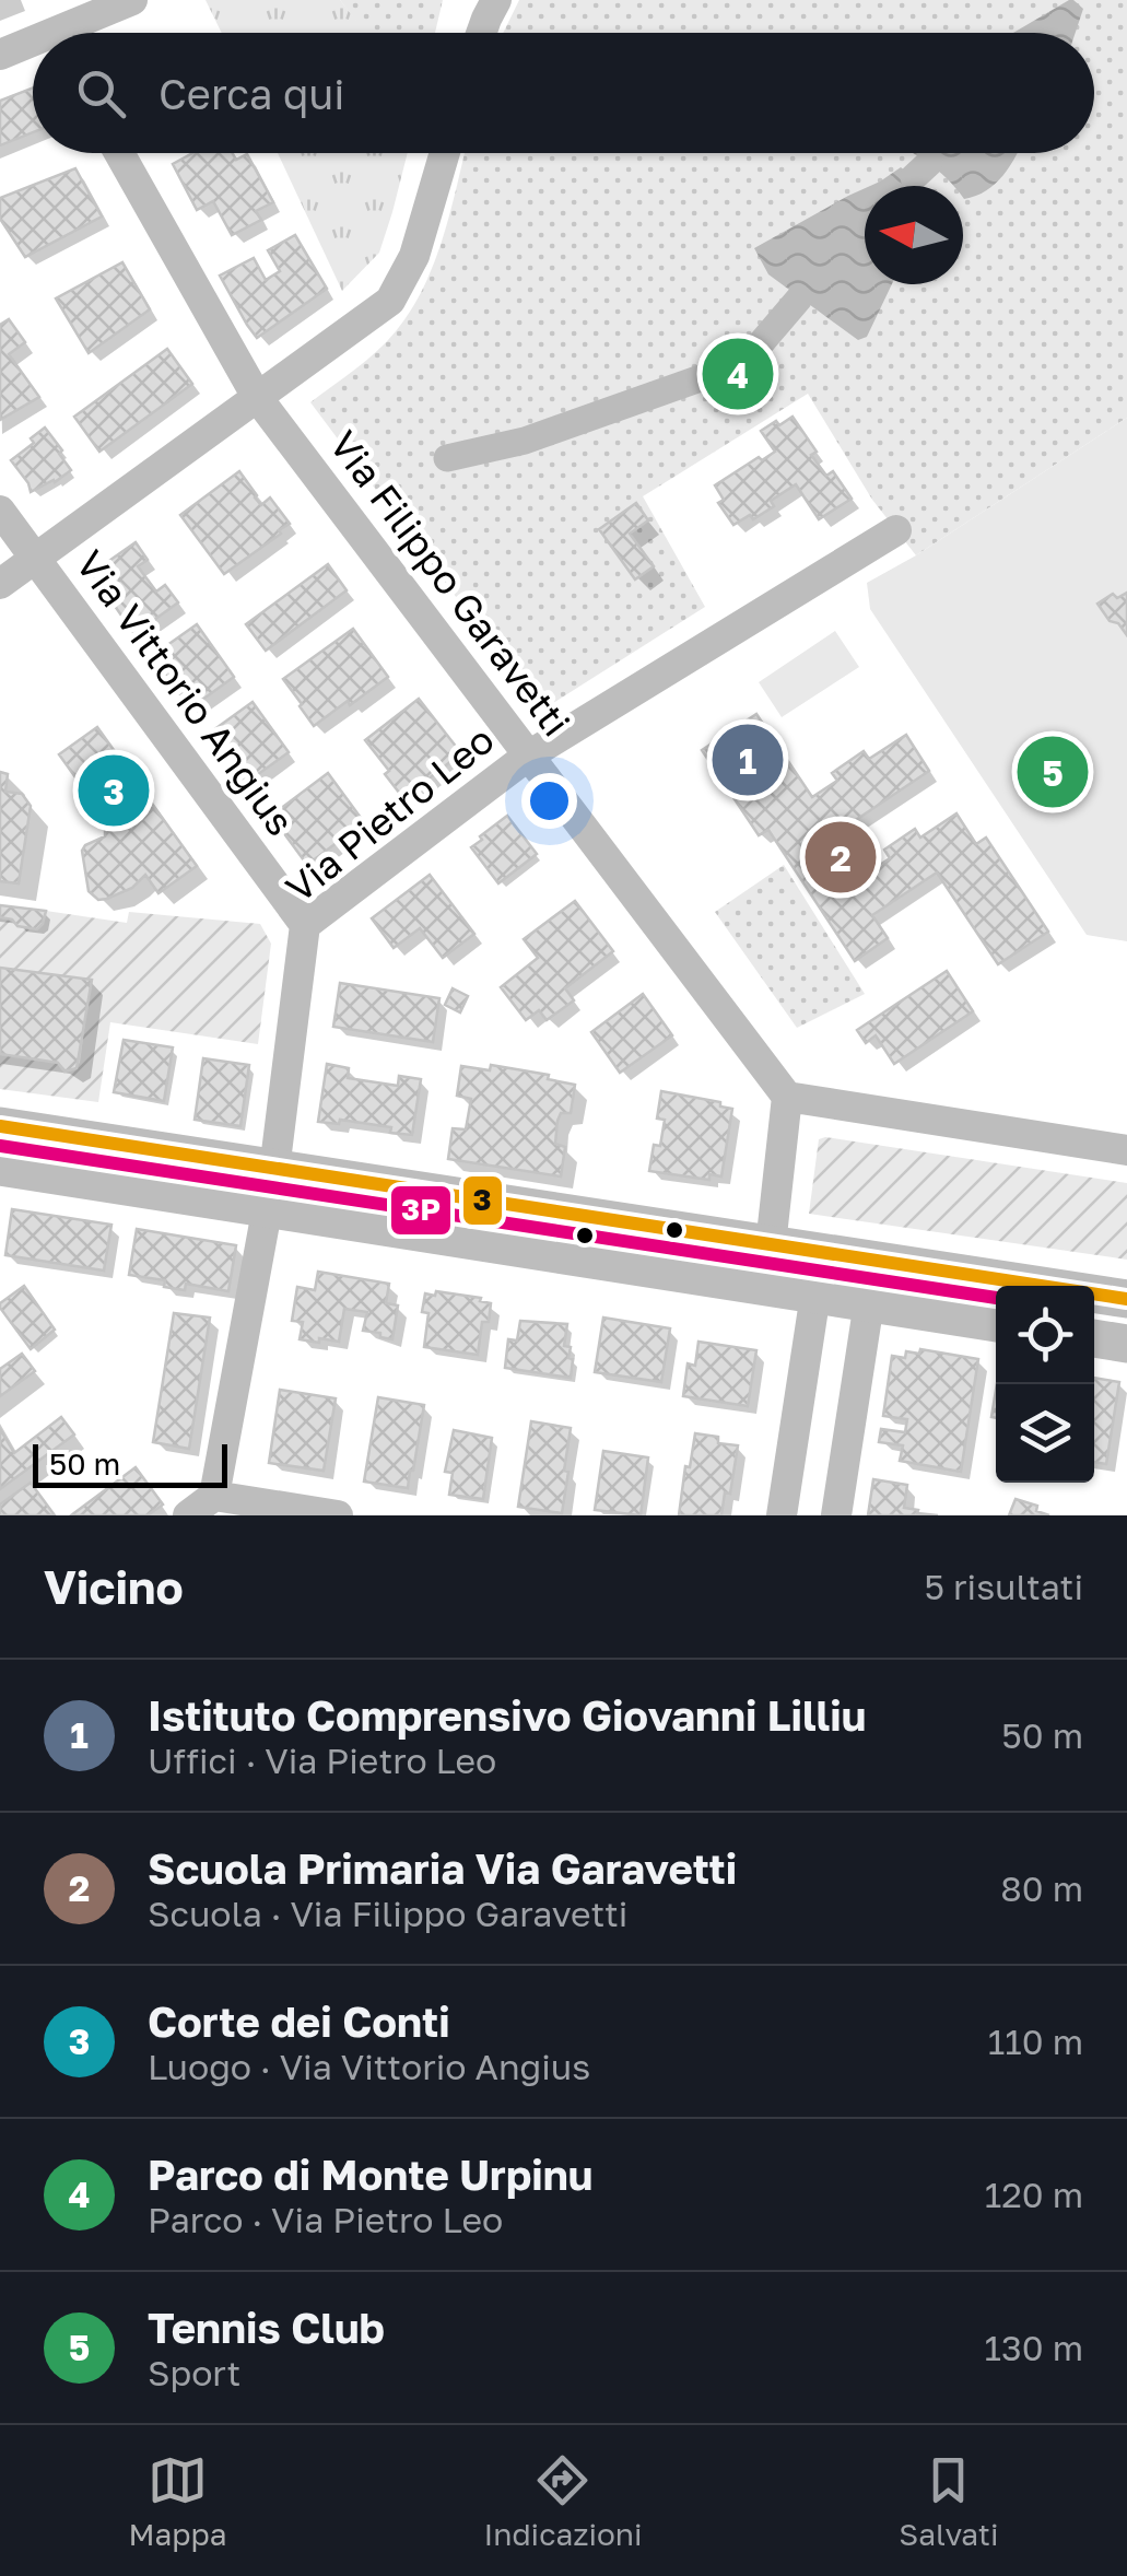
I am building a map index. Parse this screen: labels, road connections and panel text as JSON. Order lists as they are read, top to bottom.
{
  "streets": {
    "street": ["Via Filippo Garavetti", "Via Vittorio Angius", "Via Pietro Leo"]
  },
  "crossings": [
    ["Via Filippo Garavetti", "Via Pietro Leo"],
    ["Via Vittorio Angius", "Via Pietro Leo"]
  ],
  "lines": ["transit line 3", "transit line 3P"],
  "scale_bar": "50 m",
  "north": "left",
  "page": {
    "search": "Cerca qui",
    "pins": [
      "4",
      "1",
      "5",
      "3",
      "2"
    ],
    "scale": "50 m",
    "heading": ["Vicino", "5 risultati"],
    "list": [
      {
        "mark": "1",
        "name": "Istituto Comprensivo Giovanni Lilliu",
        "note": "Uffici · Via Pietro Leo",
        "value": "50 m"
      },
      {
        "mark": "2",
        "name": "Scuola Primaria Via Garavetti",
        "note": "Scuola · Via Filippo Garavetti",
        "value": "80 m"
      },
      {
        "mark": "3",
        "name": "Corte dei Conti",
        "note": "Luogo · Via Vittorio Angius",
        "value": "110 m"
      },
      {
        "mark": "4",
        "name": "Parco di Monte Urpinu",
        "note": "Parco · Via Pietro Leo",
        "value": "120 m"
      },
      {
        "mark": "5",
        "name": "Tennis Club",
        "note": "Sport",
        "value": "130 m"
      }
    ],
    "nav": ["Mappa", "Indicazioni", "Salvati"]
  }
}
